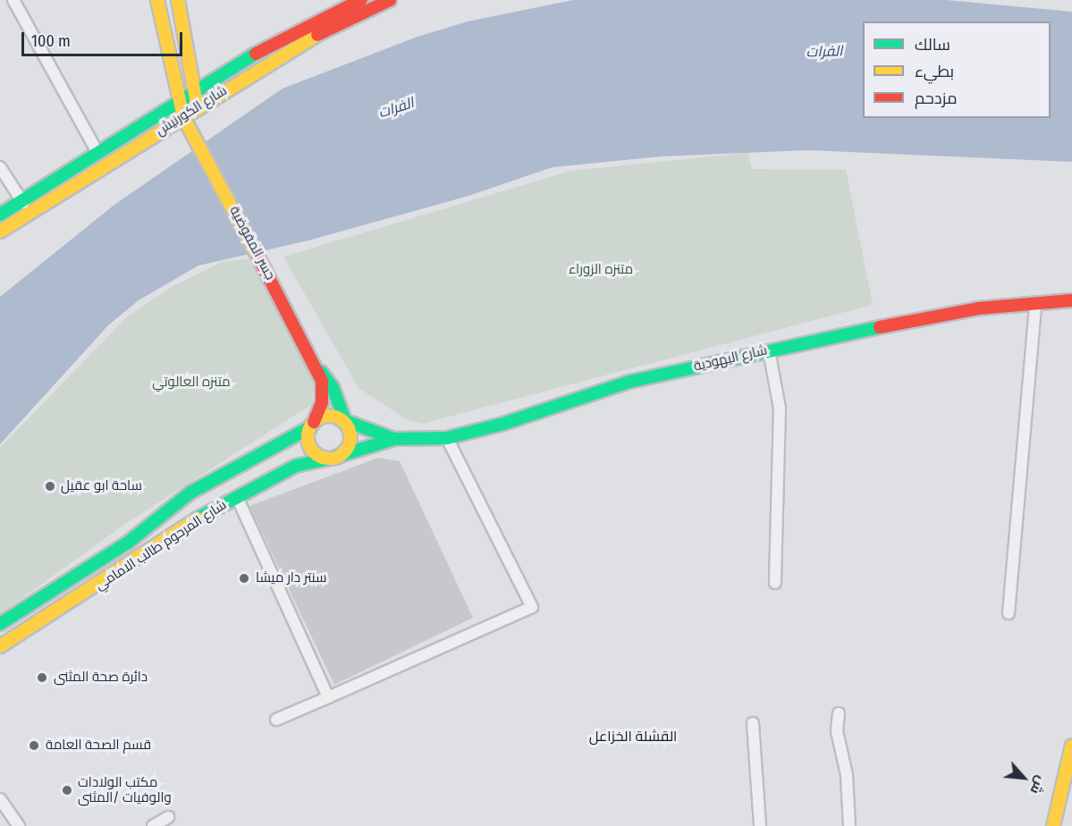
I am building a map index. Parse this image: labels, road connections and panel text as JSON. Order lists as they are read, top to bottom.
{
  "streets": {
    "street": [
      "شارع الكورنيش",
      "جسر المفوضية",
      "شارع اليهودية",
      "شارع المرحوم طالب الامامي"
    ]
  },
  "crossings": [
    ["شارع الكورنيش", "جسر المفوضية"],
    ["شارع اليهودية", "شارع المرحوم طالب الامامي"]
  ],
  "districts": ["القشلة الخزاعل"],
  "water": ["الفرات"],
  "parks": ["متنزه الزوراء", "متنزه العالوتي"],
  "places": [
    "ساحة ابو عقيل",
    "سنتر دار ميشا",
    "دائرة صحة المثنى",
    "قسم الصحة العامة",
    "مكتب الولادات والوفيات /المثنى"
  ],
  "legend": ["سالك", "بطيء", "مزدحم"],
  "scale_bar": "100 m",
  "north": "bottom right"
}
